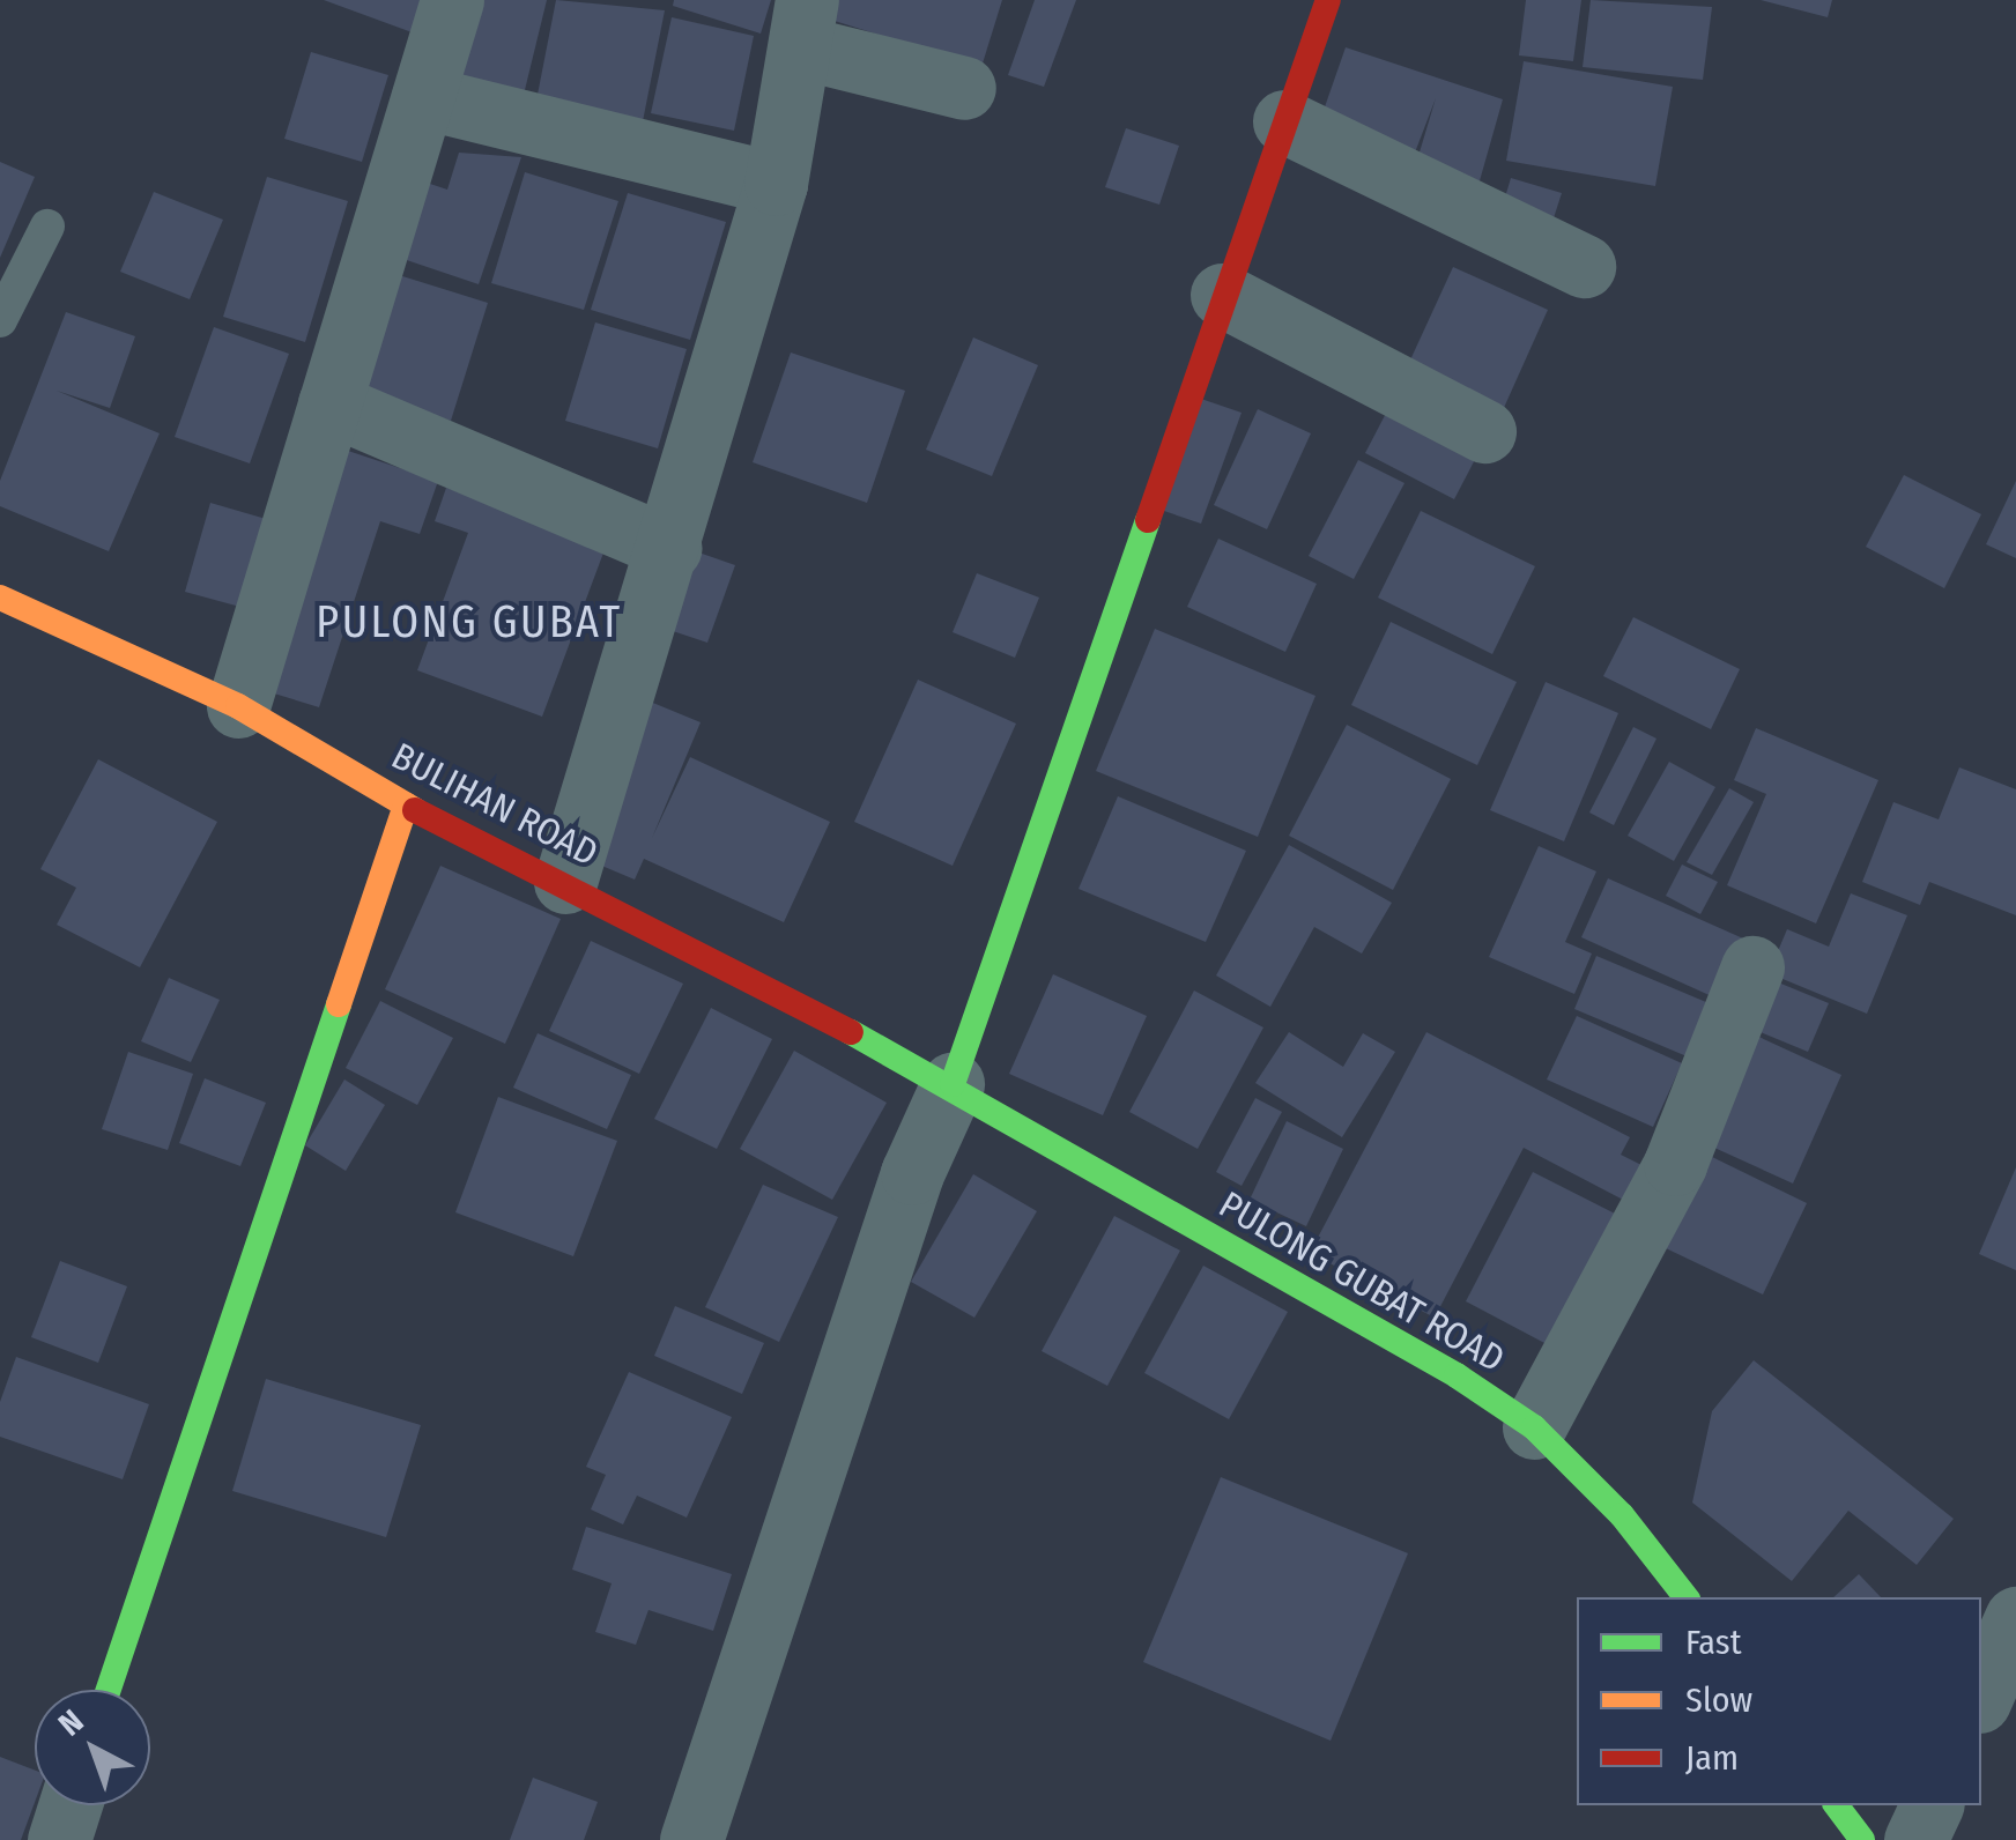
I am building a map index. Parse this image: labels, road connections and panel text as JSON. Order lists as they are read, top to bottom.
{
  "streets": {
    "street": ["BULIHAN ROAD", "PULONG GUBAT ROAD"]
  },
  "crossings": [
    ["BULIHAN ROAD", "PULONG GUBAT ROAD"]
  ],
  "districts": ["PULONG GUBAT"],
  "legend": ["Fast", "Slow", "Jam"],
  "north": "top left"
}
